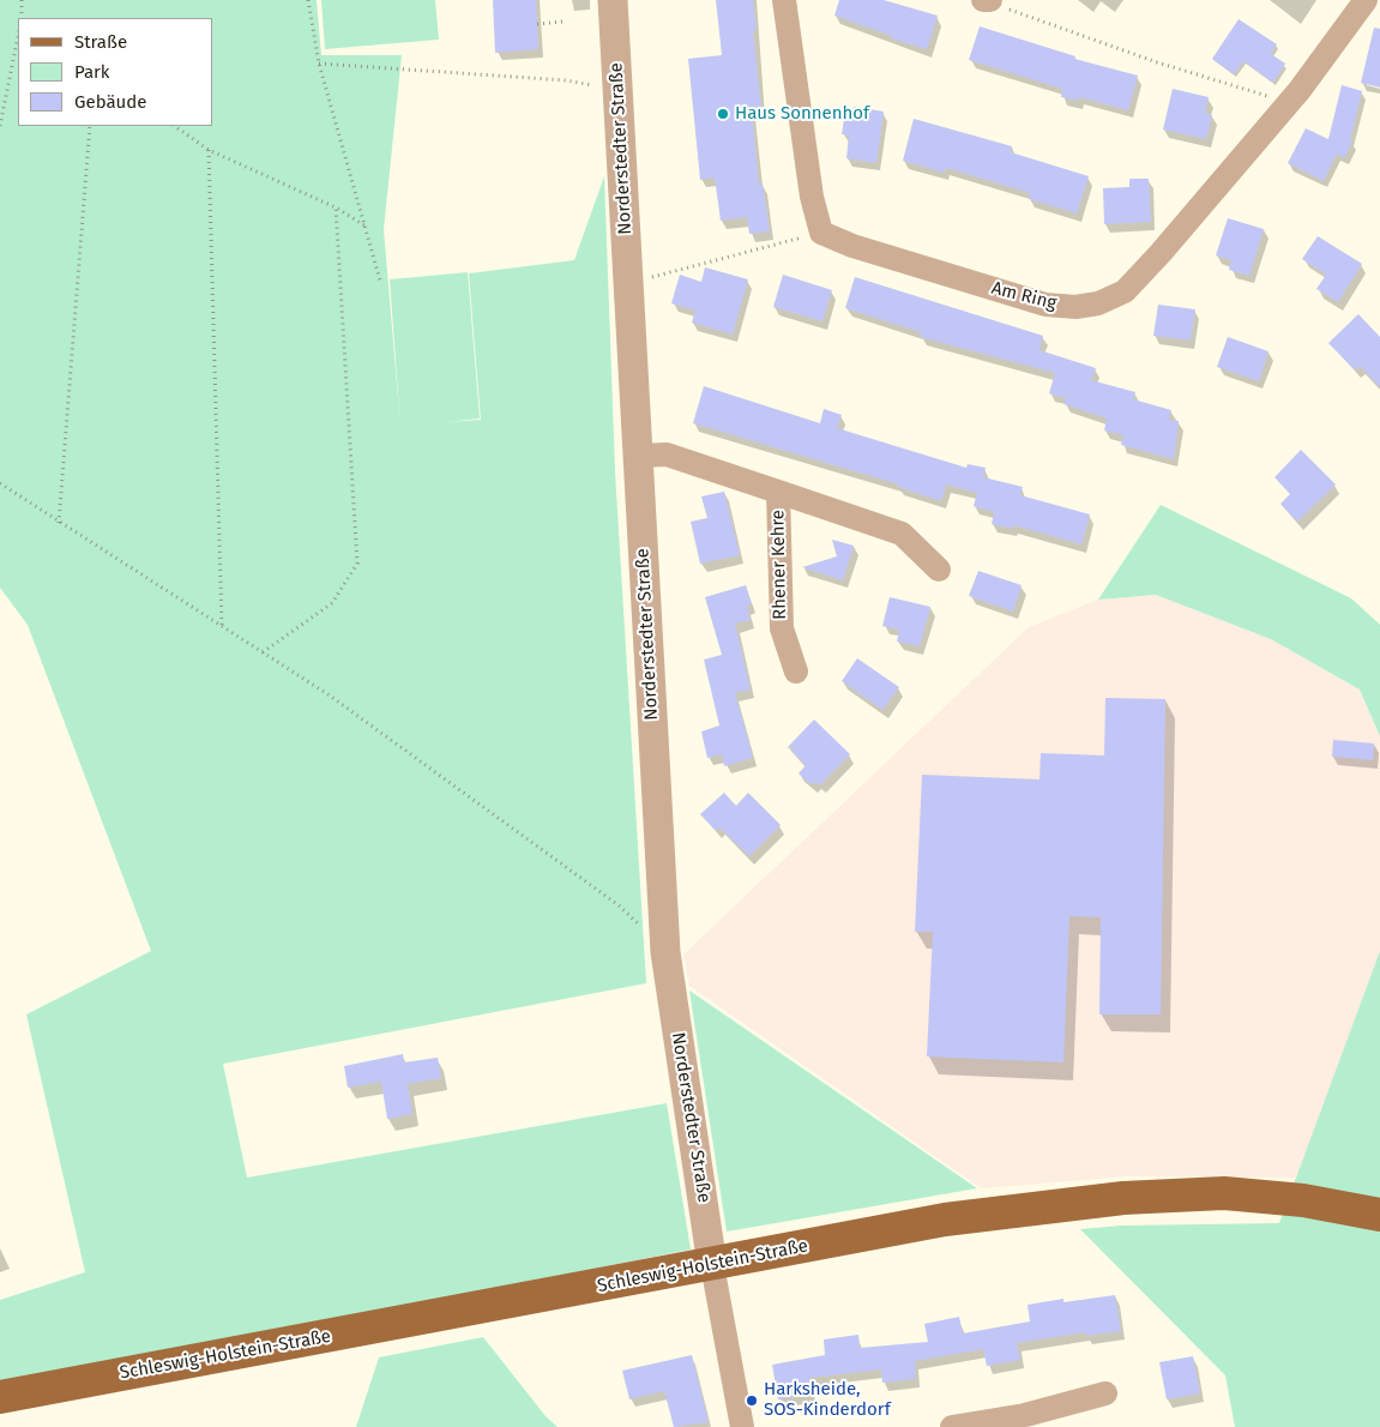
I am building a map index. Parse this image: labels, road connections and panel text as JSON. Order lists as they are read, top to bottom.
{
  "streets": {
    "main road": ["Schleswig-Holstein-Straße"],
    "street": ["Norderstedter Straße", "Am Ring", "Rhener Kehre"]
  },
  "crossings": [
    ["Norderstedter Straße", "Rhener Kehre"],
    ["Norderstedter Straße", "Schleswig-Holstein-Straße"]
  ],
  "places": ["Haus Sonnenhof", "Harksheide, SOS-Kinderdorf"],
  "legend": ["Straße", "Park", "Gebäude"]
}
